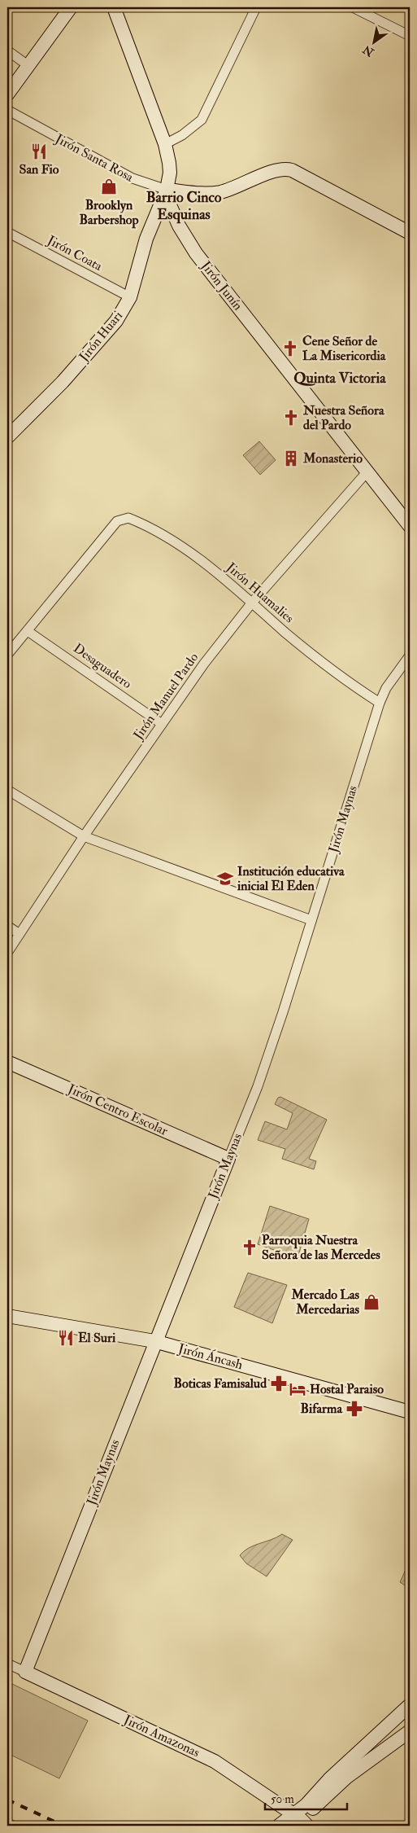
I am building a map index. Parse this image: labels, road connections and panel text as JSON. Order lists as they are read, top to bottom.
{
  "streets": {
    "street": [
      "Jirón Santa Rosa",
      "Jirón Coata",
      "Jirón Junín",
      "Jirón Huari",
      "Jirón Huamalies",
      "Desaguadero",
      "Jirón Manuel Pardo",
      "Jirón Maynas",
      "Jirón Centro Escolar",
      "Jirón Áncash",
      "Jirón Amazonas"
    ]
  },
  "crossings": [
    ["Jirón Santa Rosa", "Jirón Junín"],
    ["Jirón Santa Rosa", "Jirón Huari"],
    ["Jirón Coata", "Jirón Huari"],
    ["Jirón Junín", "Jirón Huari"],
    ["Jirón Junín", "Jirón Manuel Pardo"],
    ["Jirón Huamalies", "Desaguadero"],
    ["Jirón Huamalies", "Jirón Manuel Pardo"],
    ["Jirón Huamalies", "Jirón Maynas"],
    ["Desaguadero", "Jirón Manuel Pardo"],
    ["Jirón Maynas", "Jirón Centro Escolar"],
    ["Jirón Maynas", "Jirón Áncash"],
    ["Jirón Maynas", "Jirón Amazonas"]
  ],
  "districts": ["Barrio Cinco Esquinas", "Quinta Victoria"],
  "places": {
    "restaurant": ["San Fio", "El Suri"],
    "shop": ["Brooklyn Barbershop", "Mercado Las Mercedarias"],
    "church": ["Cene Señor de La Misericordia", "Nuestra Señora del Pardo", "Parroquia Nuestra Señora de las Mercedes"],
    "building": ["Monasterio"],
    "school or university": ["Institución educativa inicial El Eden"],
    "pharmacy": ["Boticas Famisalud", "Bifarma"],
    "hotel": ["Hostal Paraiso"]
  },
  "scale_bar": "50 m",
  "north": "bottom left"
}
